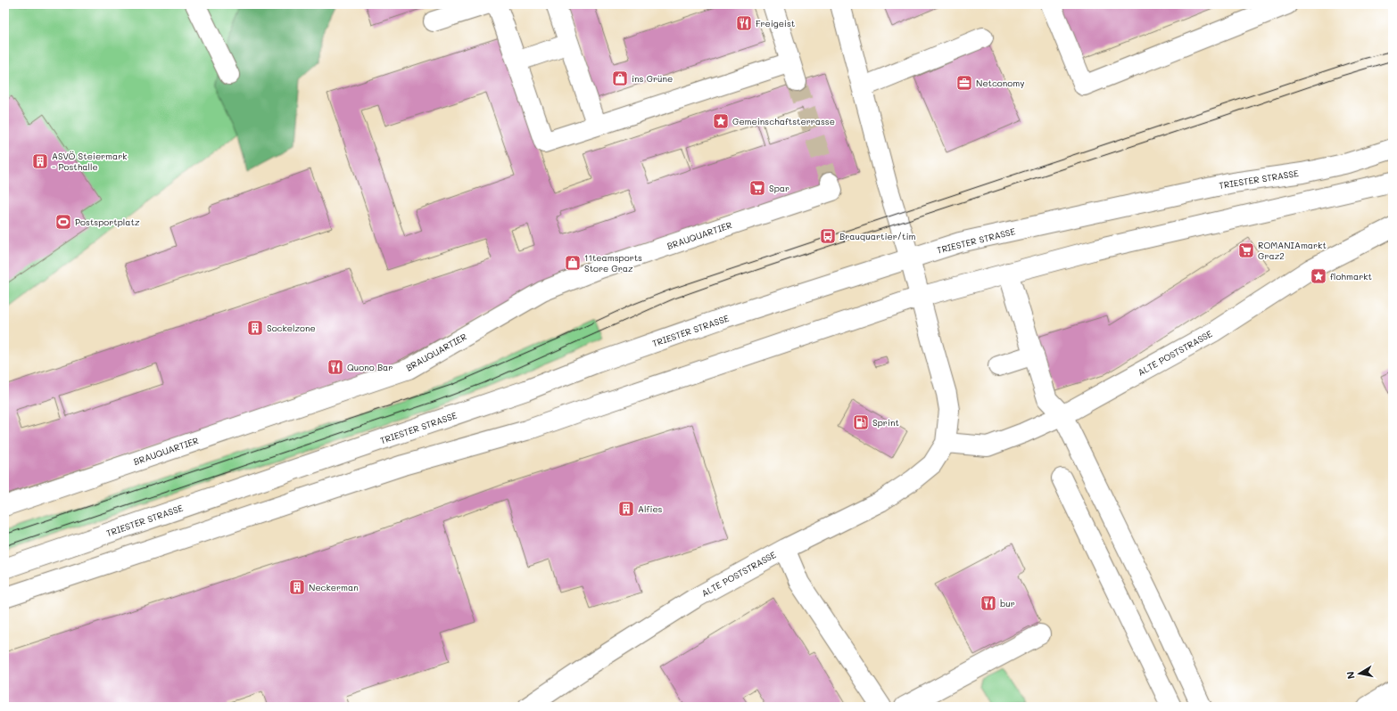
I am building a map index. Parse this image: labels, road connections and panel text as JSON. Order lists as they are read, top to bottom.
{
  "streets": {
    "main road": ["TRIESTER STRASSE", "BRAUQUARTIER", "ALTE POSTSTRASSE"]
  },
  "crossings": [
    ["TRIESTER STRASSE", "ALTE POSTSTRASSE"]
  ],
  "places": {
    "restaurant": ["Freigeist", "Quono Bar", "bur"],
    "shop": ["ins Grüne", "11teamsports Store Graz"],
    "office": ["Netconomy"],
    "place": ["Gemeinschaftsterrasse", "flohmarkt"],
    "building": [
      "ASVÖ Steiermark - Posthalle",
      "Sockelzone",
      "Alfies",
      "Neckerman"
    ],
    "supermarket": ["Spar", "ROMANIAmarkt Graz2"],
    "sports": ["Postsportplatz"],
    "bus stop": ["Brauquartier/tim"],
    "fuel station": ["Sprint"]
  },
  "north": "left"
}
